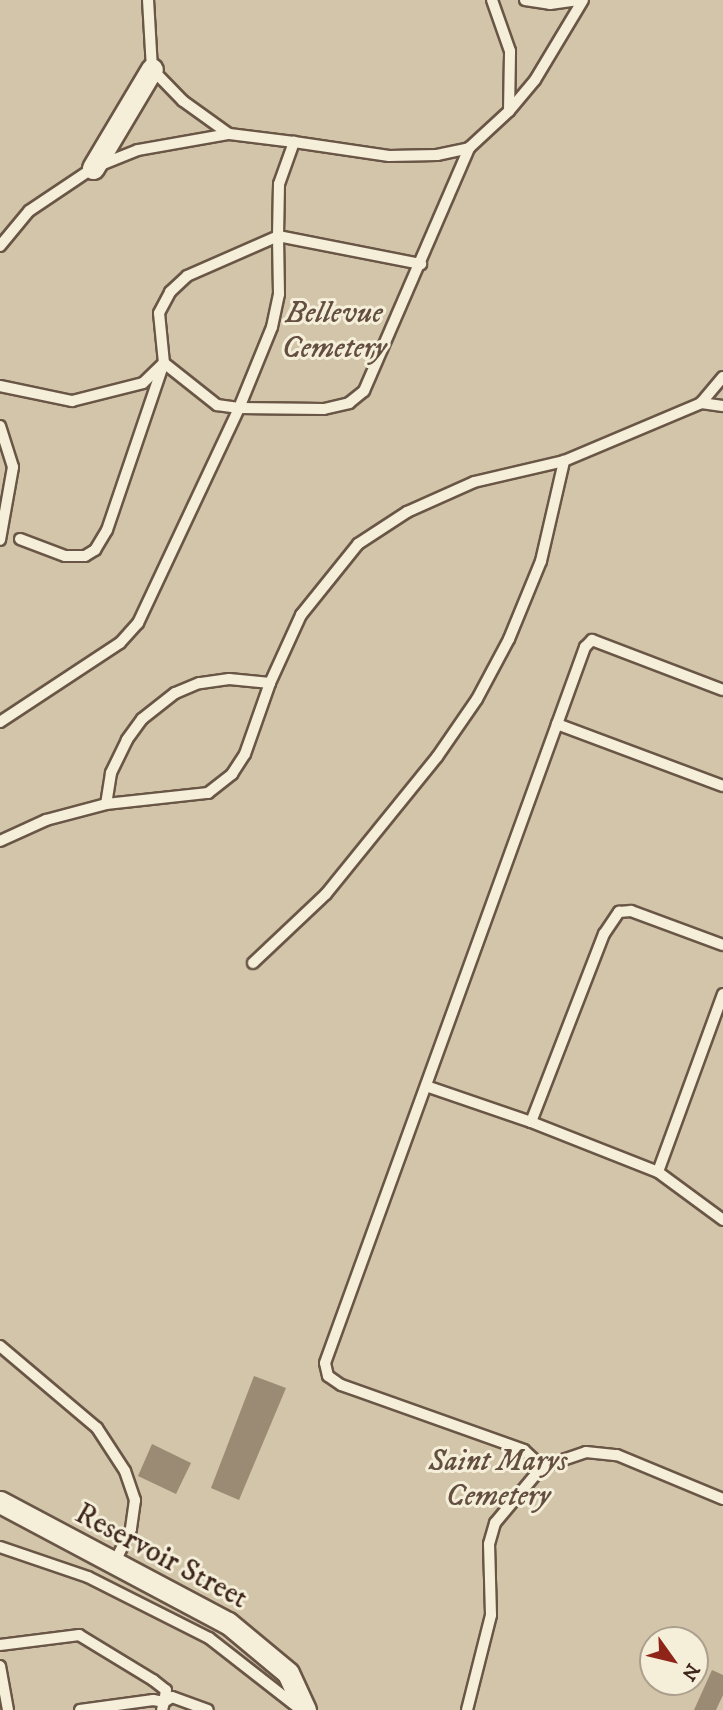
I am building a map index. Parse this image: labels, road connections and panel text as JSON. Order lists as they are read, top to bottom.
{
  "streets": {
    "street": ["Reservoir Street"]
  },
  "parks": ["Bellevue Cemetery", "Saint Marys Cemetery"],
  "north": "bottom right"
}
